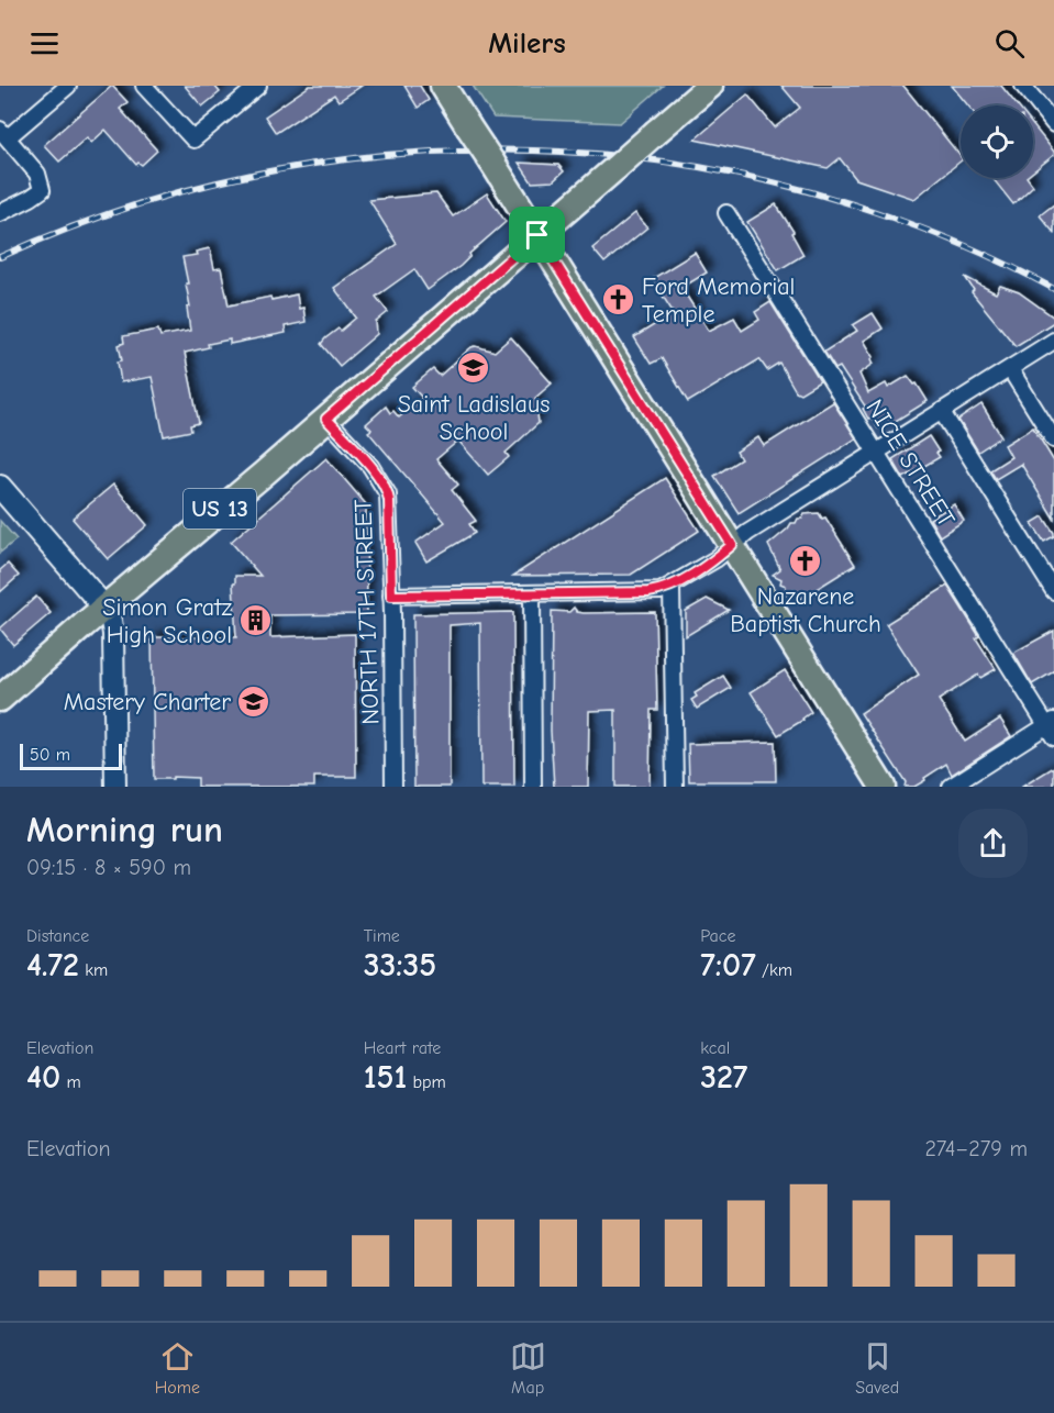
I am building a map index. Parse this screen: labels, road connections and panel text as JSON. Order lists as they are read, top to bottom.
{
  "streets": {
    "main road": ["US 13"],
    "street": ["NICE STREET", "NORTH 17TH STREET"]
  },
  "crossings": [
    ["US 13", "NORTH 17TH STREET"]
  ],
  "places": {
    "church": ["Ford Memorial Temple", "Nazarene Baptist Church"],
    "school or university": ["Saint Ladislaus School", "Mastery Charter"],
    "building": ["Simon Gratz High School"]
  },
  "scale_bar": "50 m",
  "page": {
    "header": "Milers",
    "scale": "50 m",
    "heading": ["Morning run", "09:15 · 8 × 590 m"],
    "stats": [
      ["Distance", "4.72 km"],
      ["Time", "33:35"],
      ["Pace", "7:07 /km"],
      ["Elevation", "40 m"],
      ["Heart rate", "151 bpm"],
      ["kcal", "327"]
    ],
    "chart": ["Elevation", "274–279 m"],
    "tabs": ["Home", "Map", "Saved"]
  }
}
